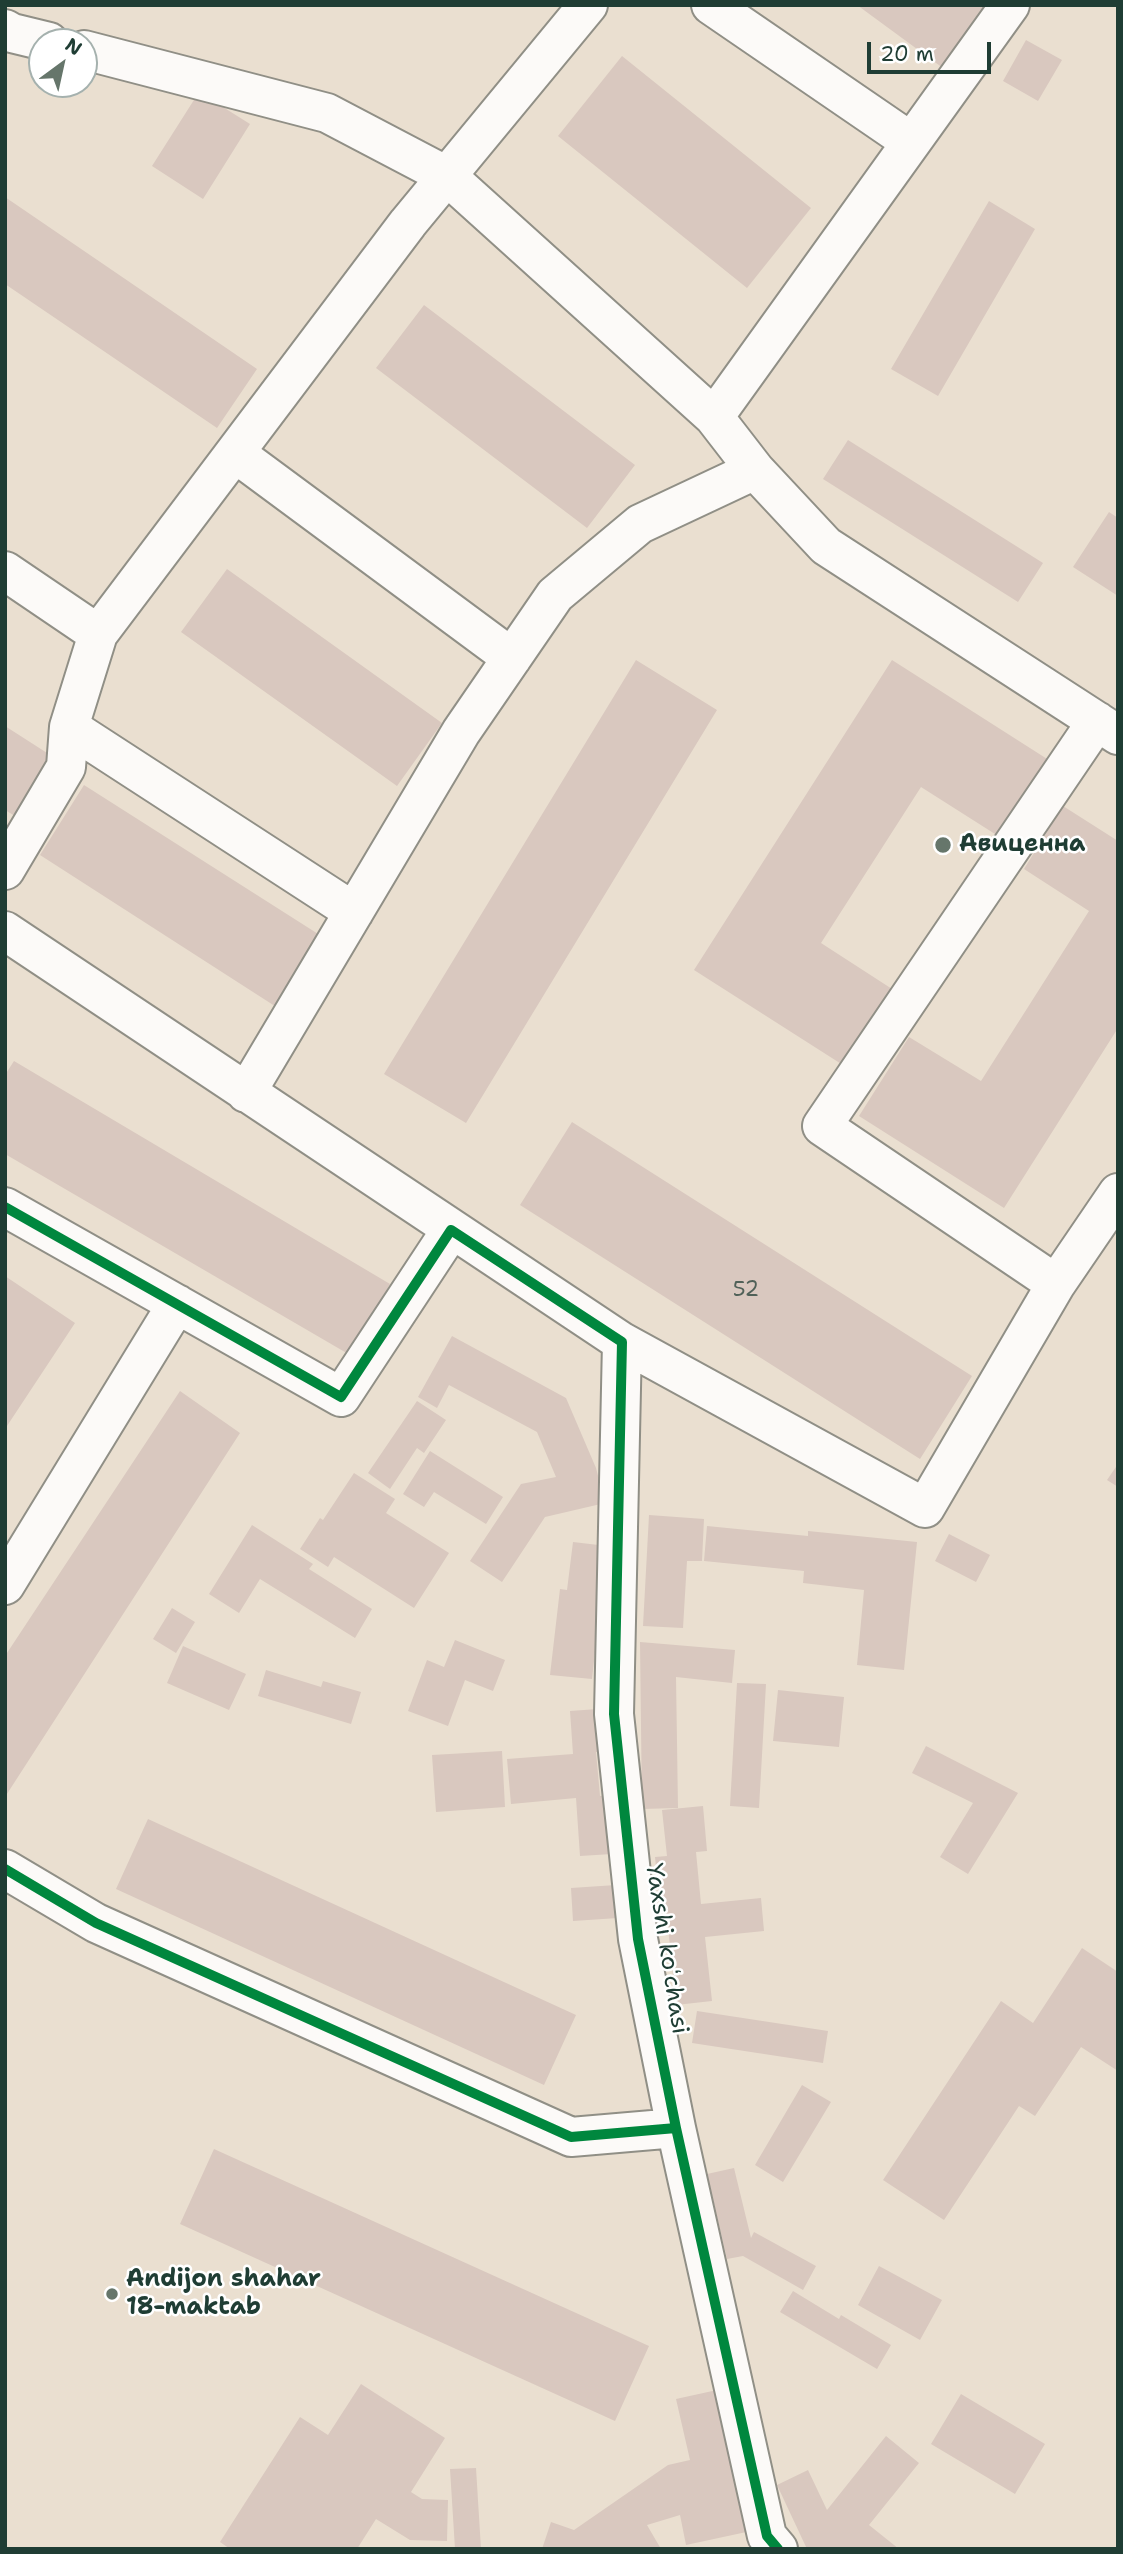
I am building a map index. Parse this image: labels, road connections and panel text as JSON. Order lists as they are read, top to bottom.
{
  "streets": {
    "street": ["Yaxshi koʻchasi"]
  },
  "places": ["Авиценна", "Andijon shahar 18-maktab"],
  "house_numbers": ["52"],
  "scale_bar": "20 m",
  "north": "top right"
}
